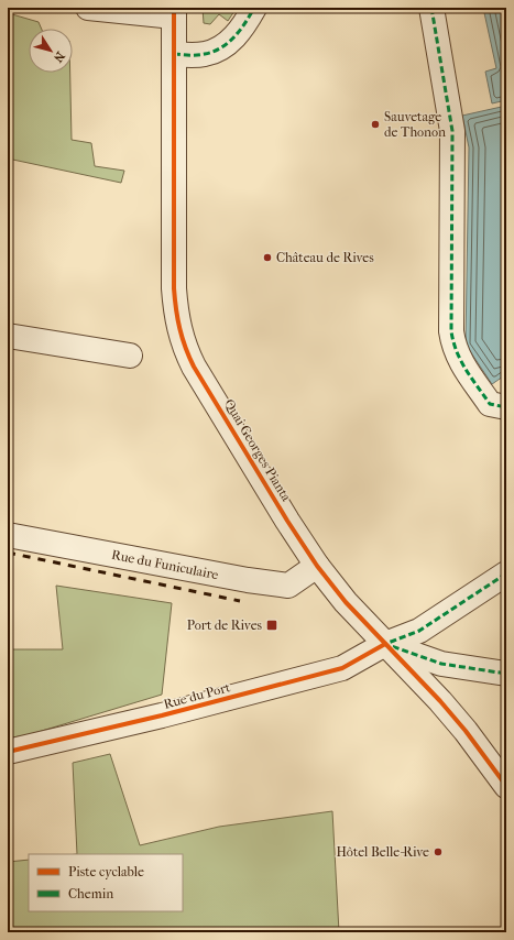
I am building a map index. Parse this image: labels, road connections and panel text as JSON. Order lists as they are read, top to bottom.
{
  "streets": {
    "street": ["Quai Georges Pianta", "Rue du Funiculaire", "Rue du Port"]
  },
  "crossings": [
    ["Quai Georges Pianta", "Rue du Funiculaire"],
    ["Quai Georges Pianta", "Rue du Port"]
  ],
  "places": {
    "other": ["Sauvetage de Thonon", "Château de Rives", "Hôtel Belle-Rive"],
    "transit": ["Port de Rives"]
  },
  "legend": ["Piste cyclable", "Chemin"],
  "north": "bottom right"
}
